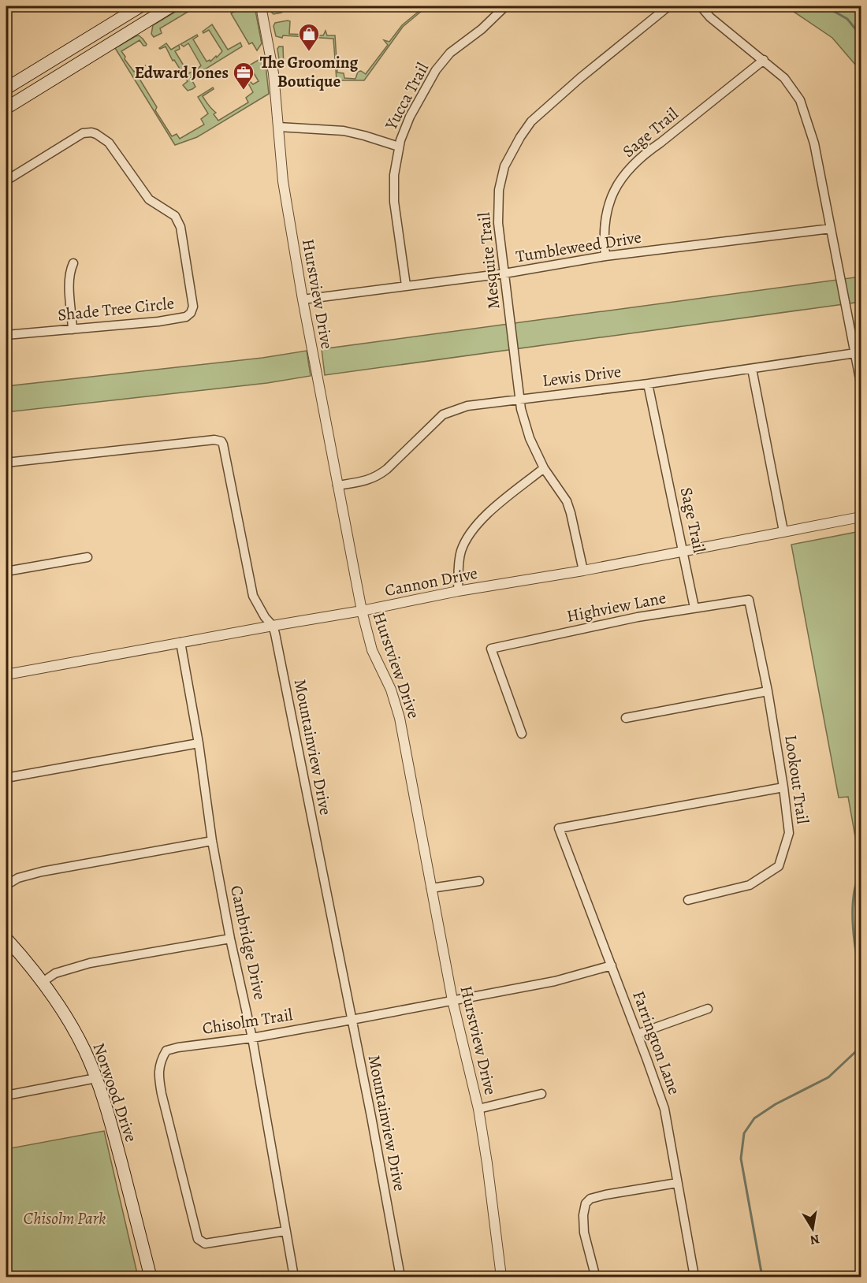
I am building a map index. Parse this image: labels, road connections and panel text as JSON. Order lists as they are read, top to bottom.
{
  "streets": {
    "main road": ["Norwood Drive"],
    "street": [
      "Yucca Trail",
      "Sage Trail",
      "Tumbleweed Drive",
      "Mesquite Trail",
      "Hurstview Drive",
      "Shade Tree Circle",
      "Lewis Drive",
      "Cannon Drive",
      "Highview Lane",
      "Mountainview Drive",
      "Lookout Trail",
      "Cambridge Drive",
      "Chisolm Trail",
      "Farrington Lane"
    ]
  },
  "crossings": [
    ["Yucca Trail", "Tumbleweed Drive"],
    ["Sage Trail", "Tumbleweed Drive"],
    ["Sage Trail", "Lewis Drive"],
    ["Sage Trail", "Cannon Drive"],
    ["Sage Trail", "Highview Lane"],
    ["Tumbleweed Drive", "Mesquite Trail"],
    ["Tumbleweed Drive", "Hurstview Drive"],
    ["Mesquite Trail", "Lewis Drive"],
    ["Mesquite Trail", "Cannon Drive"],
    ["Hurstview Drive", "Lewis Drive"],
    ["Hurstview Drive", "Cannon Drive"],
    ["Hurstview Drive", "Chisolm Trail"],
    ["Cannon Drive", "Mountainview Drive"],
    ["Cannon Drive", "Cambridge Drive"],
    ["Highview Lane", "Lookout Trail"],
    ["Mountainview Drive", "Chisolm Trail"],
    ["Lookout Trail", "Farrington Lane"],
    ["Cambridge Drive", "Chisolm Trail"],
    ["Chisolm Trail", "Farrington Lane"]
  ],
  "parks": ["Chisolm Park"],
  "places": {
    "shop": ["The Grooming Boutique"],
    "office": ["Edward Jones"]
  },
  "north": "bottom"
}
